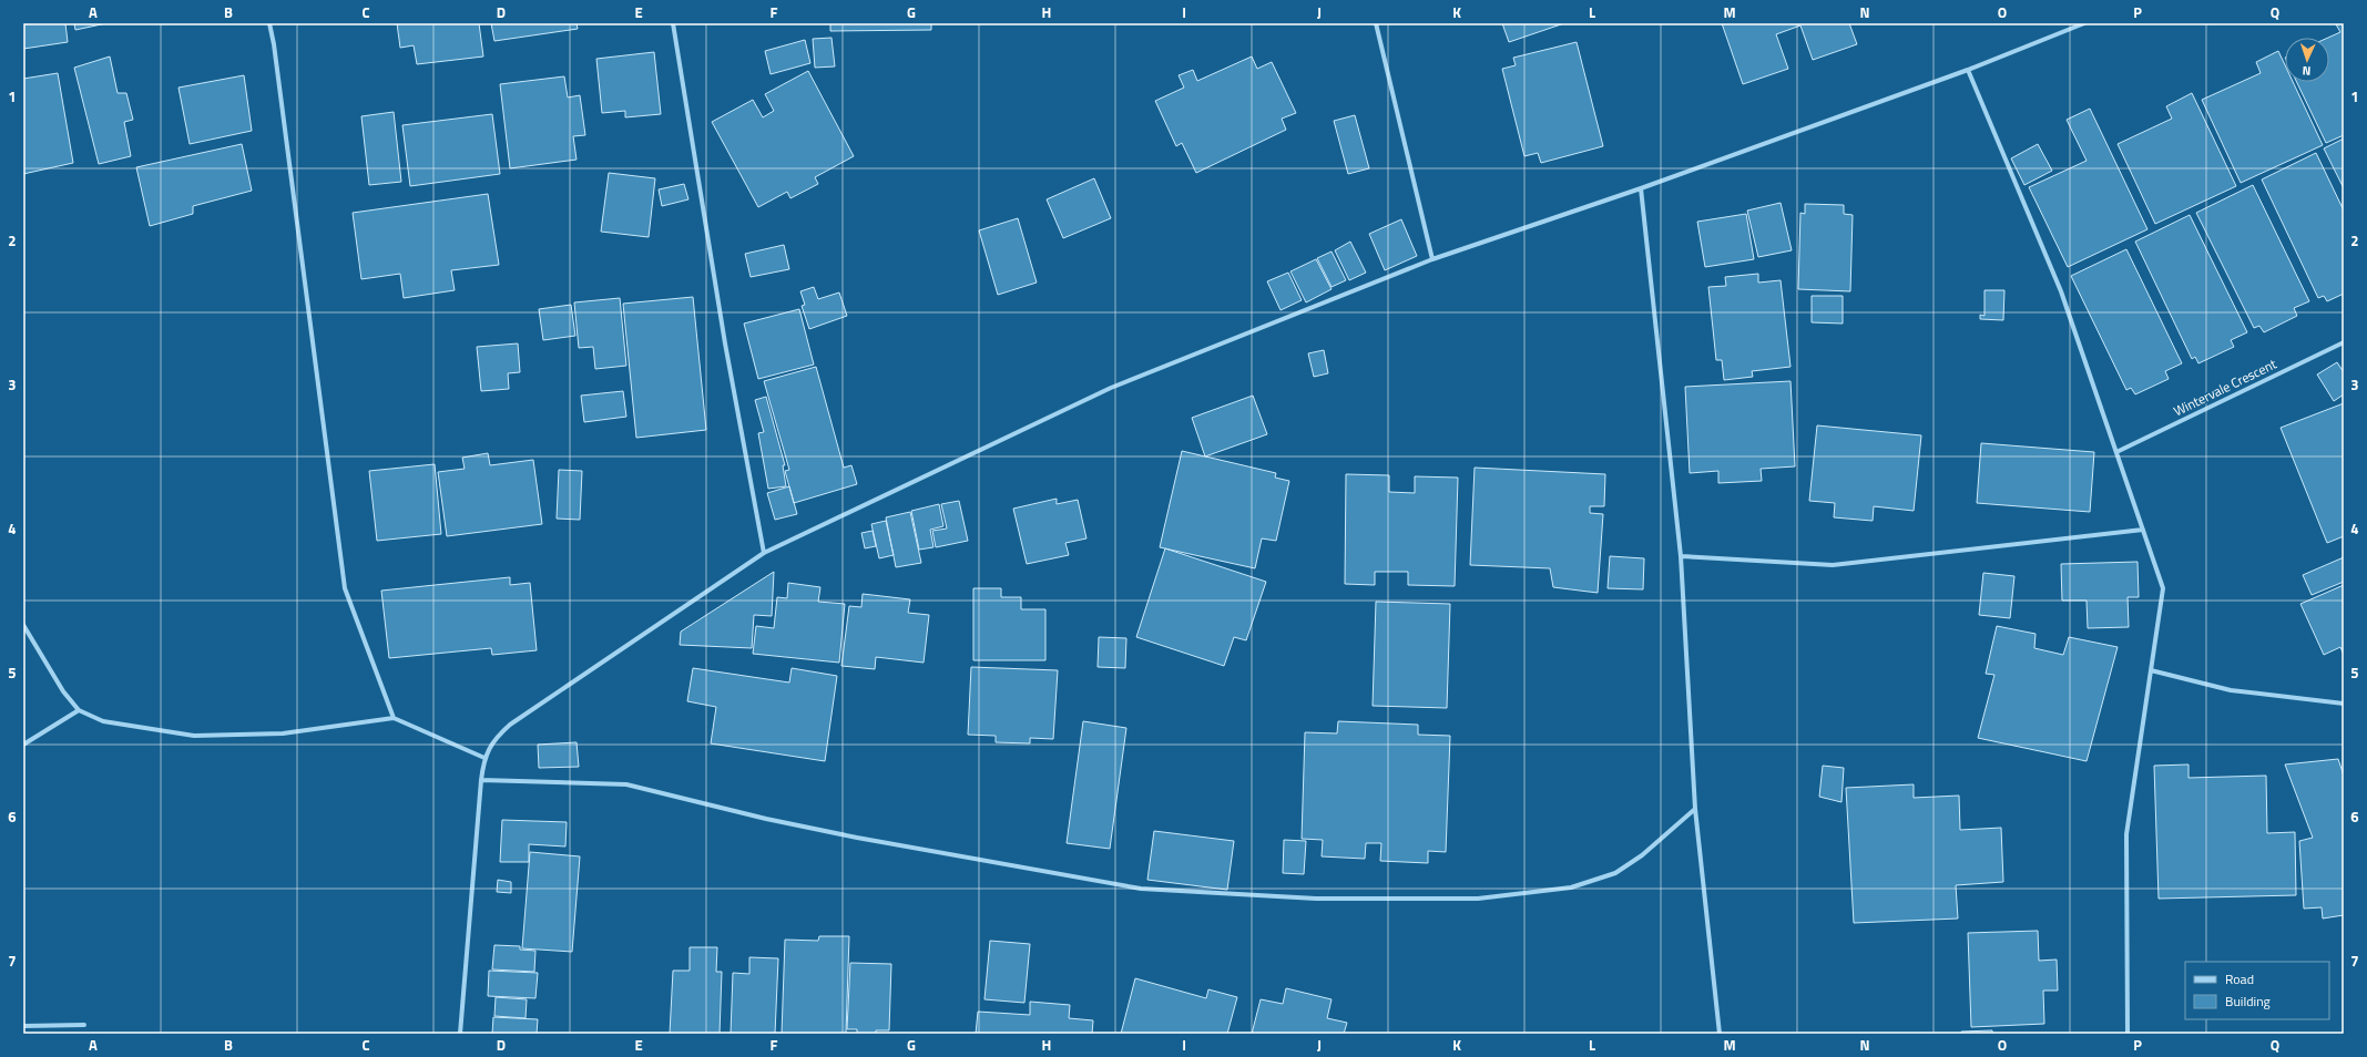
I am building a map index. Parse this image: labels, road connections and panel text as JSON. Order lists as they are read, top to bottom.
{
  "streets": {
    "street": ["Wintervale Crescent"]
  },
  "legend": ["Road", "Building"],
  "north": "bottom",
  "grid": {
    "columns": [
      "A",
      "B",
      "C",
      "D",
      "E",
      "F",
      "G",
      "H",
      "I",
      "J",
      "K",
      "L",
      "M",
      "N",
      "O",
      "P",
      "Q"
    ],
    "rows": [
      "1",
      "2",
      "3",
      "4",
      "5",
      "6",
      "7"
    ]
  }
}
